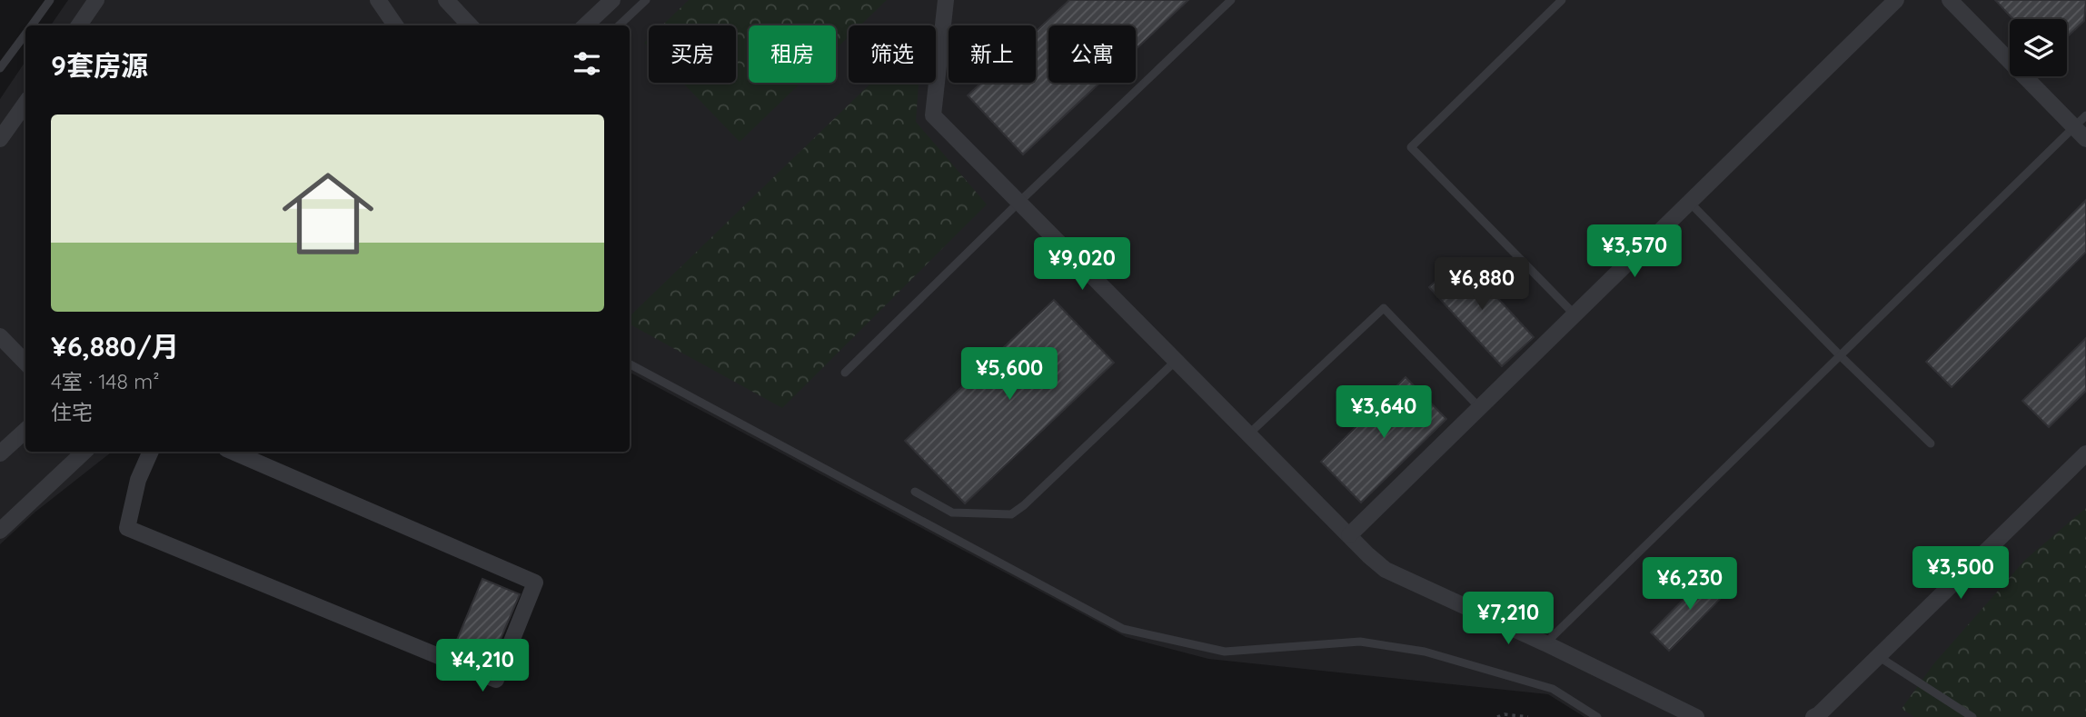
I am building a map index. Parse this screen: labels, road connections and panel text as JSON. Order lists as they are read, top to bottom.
{
  "page": {
    "chip": [
      "买房",
      "租房",
      "筛选",
      "新上",
      "公寓"
    ],
    "heading": "9套房源",
    "list": [
      {
        "name": "¥6,880/月",
        "note": "4室 · 148 m² · 住宅"
      }
    ],
    "price": [
      "¥3,570",
      "¥9,020",
      "¥6,880",
      "¥5,600",
      "¥3,640",
      "¥3,500",
      "¥6,230",
      "¥7,210",
      "¥4,210"
    ]
  }
}
